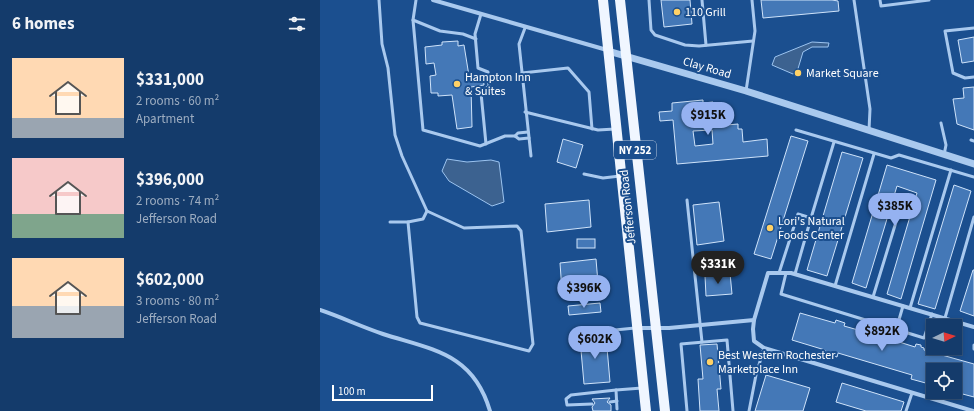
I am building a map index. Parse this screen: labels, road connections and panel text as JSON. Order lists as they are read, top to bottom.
{
  "streets": {
    "main road": ["NY 252", "Jefferson Road"],
    "street": ["Clay Road"]
  },
  "crossings": [
    ["Clay Road", "Jefferson Road"]
  ],
  "places": [
    "110 Grill",
    "Market Square",
    "Hampton Inn & Suites",
    "Lori's Natural Foods Center",
    "Best Western Rochester Marketplace Inn"
  ],
  "scale_bar": "100 m",
  "north": "right",
  "page": {
    "heading": "6 homes",
    "list": [
      {
        "name": "$331,000",
        "note": "2 rooms · 60 m² · Apartment"
      },
      {
        "name": "$396,000",
        "note": "2 rooms · 74 m² · Jefferson Road"
      },
      {
        "name": "$602,000",
        "note": "3 rooms · 80 m² · Jefferson Road"
      }
    ],
    "price": [
      "$915K",
      "$385K",
      "$331K",
      "$396K",
      "$892K",
      "$602K"
    ],
    "scale": "100 m"
  }
}
